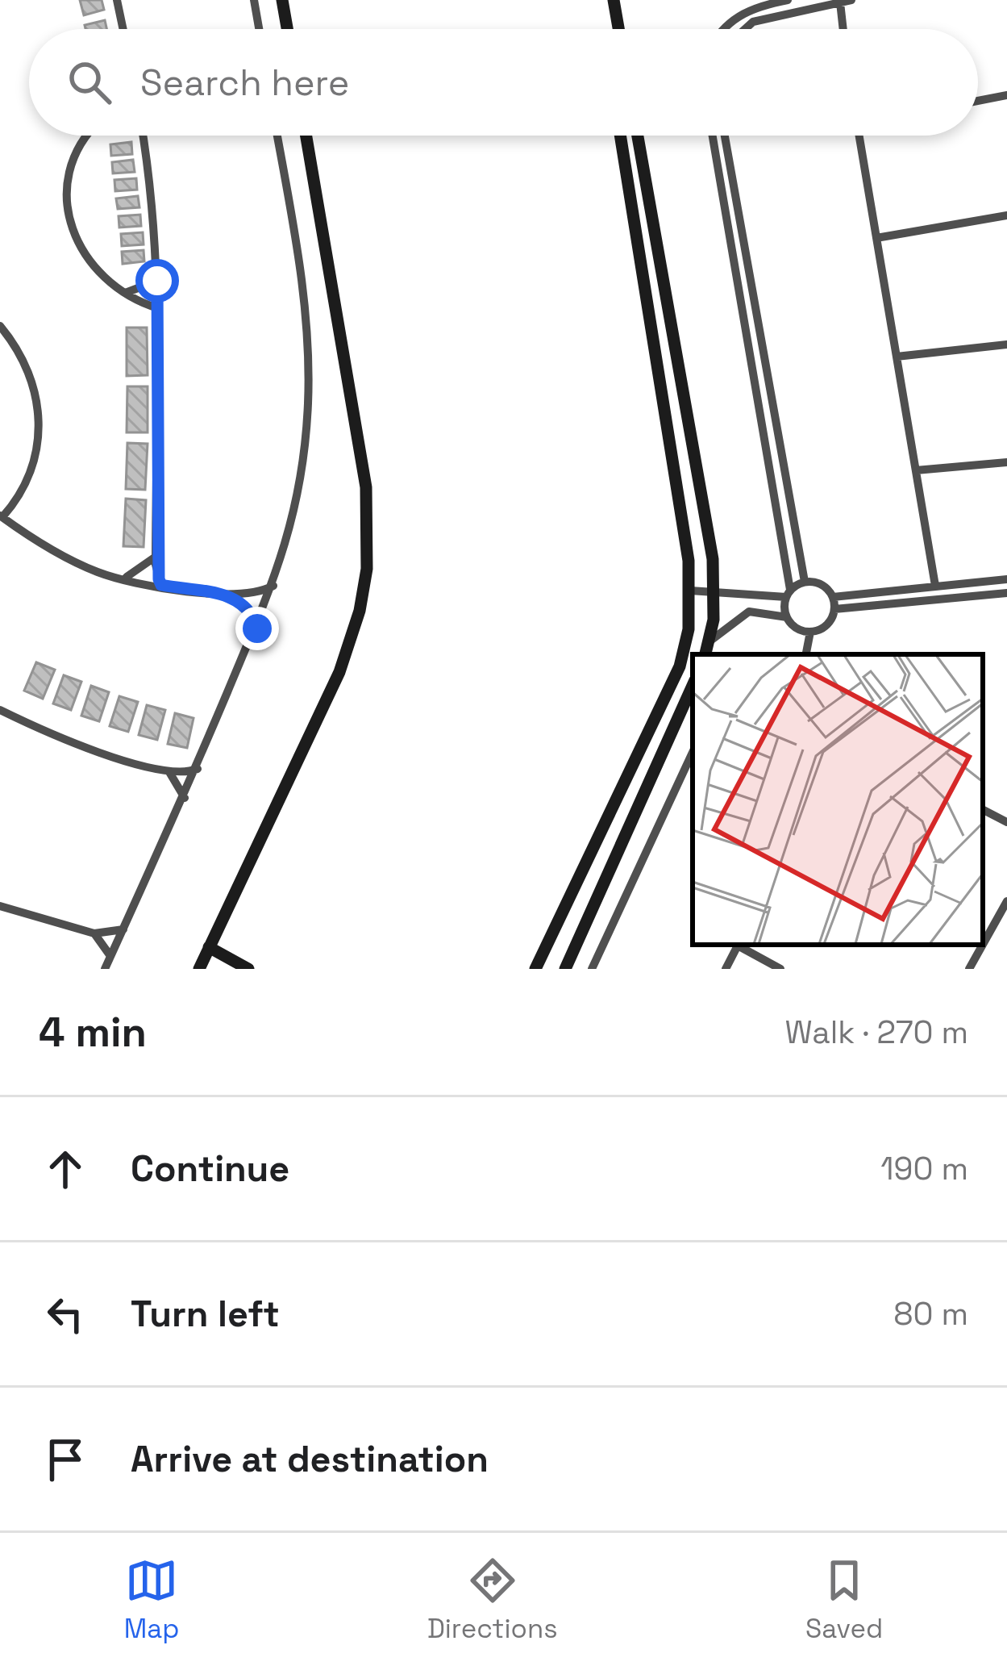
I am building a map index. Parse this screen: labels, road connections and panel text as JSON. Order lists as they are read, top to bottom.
{
  "page": {
    "search": "Search here",
    "heading": ["4 min", "Walk · 270 m"],
    "list": [
      ["Continue", "190 m"],
      ["Turn left", "80 m"],
      "Arrive at destination"
    ],
    "nav": ["Map", "Directions", "Saved"]
  }
}
